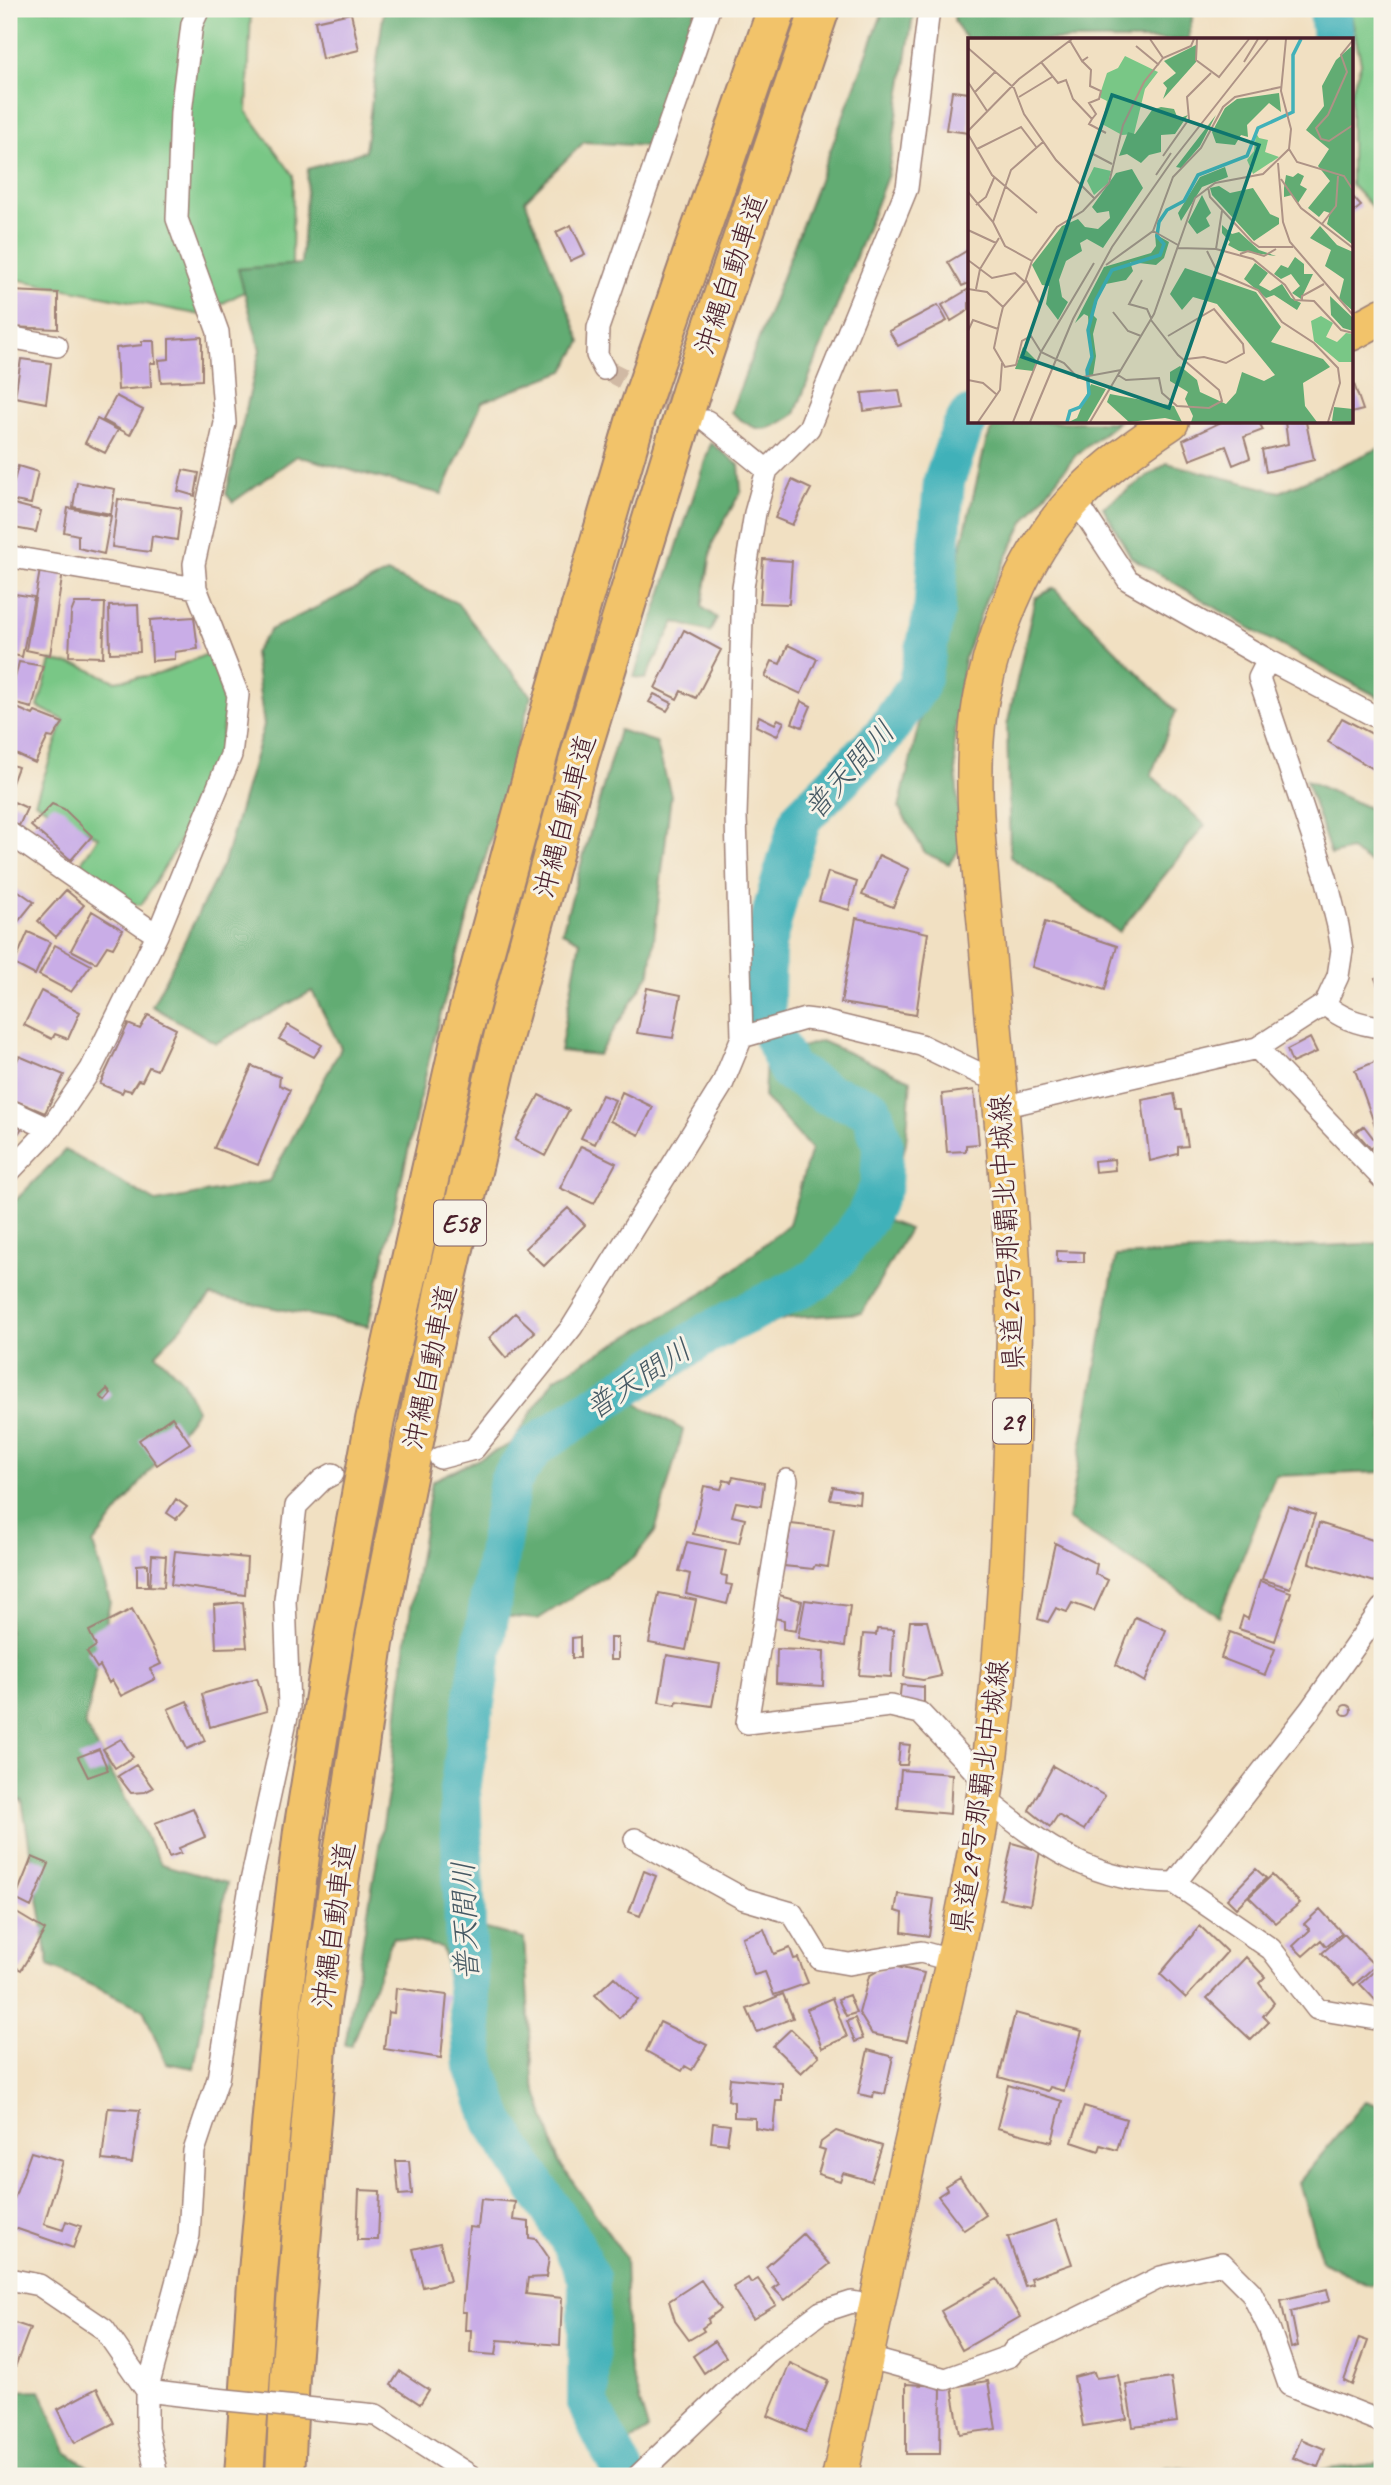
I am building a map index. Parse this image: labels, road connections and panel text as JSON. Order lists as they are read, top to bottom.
{
  "streets": {
    "highway": ["沖縄自動車道", "E58"],
    "main road": ["県道29号那覇北中城線", "29"]
  },
  "water": ["普天間川"]
}
